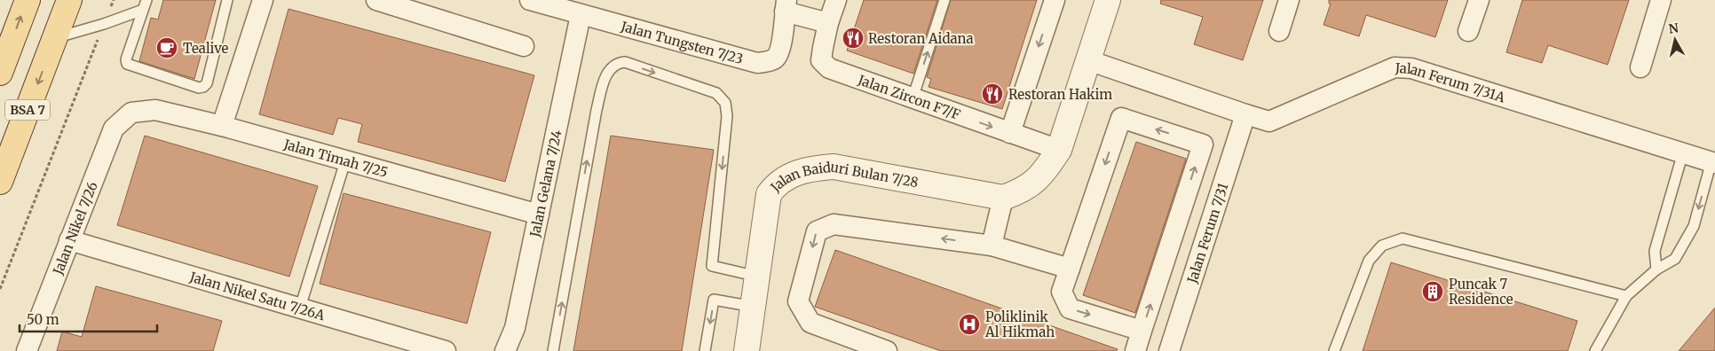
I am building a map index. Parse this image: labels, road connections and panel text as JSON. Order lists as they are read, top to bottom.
{
  "streets": {
    "main road": ["BSA 7"],
    "street": [
      "Jalan Tungsten 7/23",
      "Jalan Ferum 7/31A",
      "Jalan Zircon F7/F",
      "Jalan Timah 7/25",
      "Jalan Gelana 7/24",
      "Jalan Baiduri Bulan 7/28",
      "Jalan Nikel 7/26",
      "Jalan Ferum 7/31",
      "Jalan Nikel Satu 7/26A"
    ]
  },
  "crossings": [
    ["Jalan Tungsten 7/23", "Jalan Gelana 7/24"],
    ["Jalan Ferum 7/31A", "Jalan Ferum 7/31"],
    ["Jalan Timah 7/25", "Jalan Gelana 7/24"],
    ["Jalan Timah 7/25", "Jalan Nikel 7/26"],
    ["Jalan Nikel 7/26", "Jalan Nikel Satu 7/26A"]
  ],
  "places": {
    "restaurant": ["Restoran Aidana", "Restoran Hakim"],
    "cafe": ["Tealive"],
    "building": ["Puncak 7 Residence"],
    "hospital": ["Poliklinik Al Hikmah"]
  },
  "scale_bar": "50 m",
  "north": "top"
}
